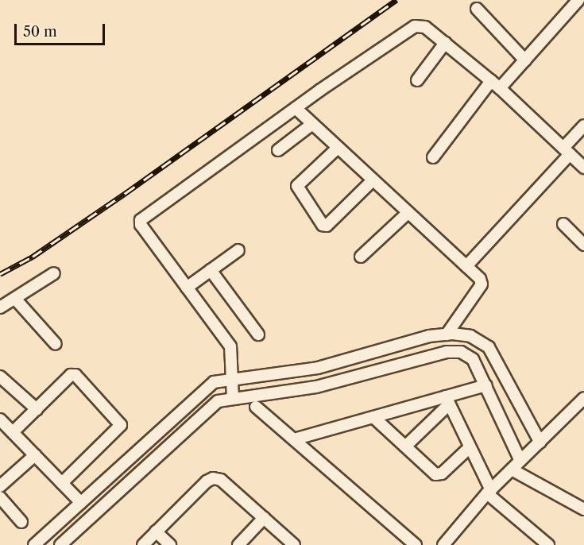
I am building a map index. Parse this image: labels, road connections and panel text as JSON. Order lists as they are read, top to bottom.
{
  "scale_bar": "50 m"
}
